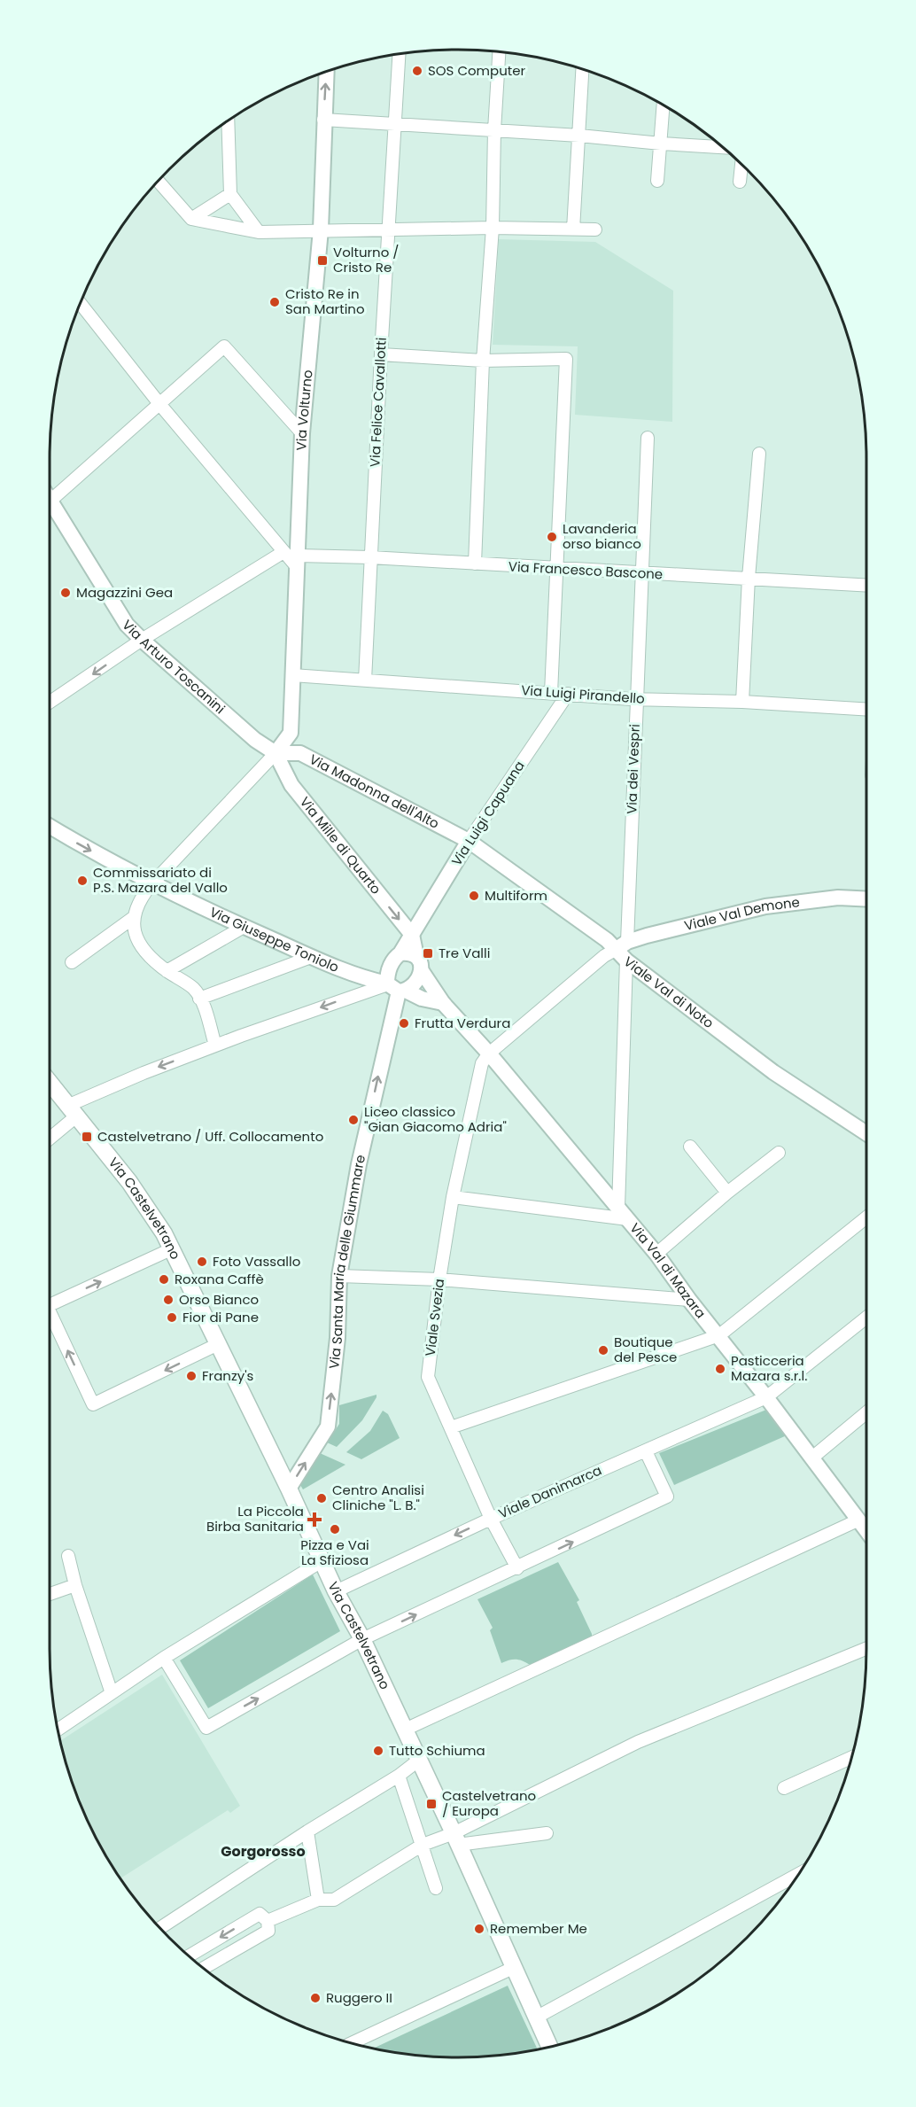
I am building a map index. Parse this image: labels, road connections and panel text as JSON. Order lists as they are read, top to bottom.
{
  "streets": {
    "main road": ["Via Castelvetrano"],
    "street": [
      "Via Felice Cavallotti",
      "Via Volturno",
      "Via Francesco Bascone",
      "Via Arturo Toscanini",
      "Via Luigi Pirandello",
      "Via dei Vespri",
      "Via Madonna dell'Alto",
      "Via Luigi Capuana",
      "Via Mille di Quarto",
      "Viale Val Demone",
      "Via Giuseppe Toniolo",
      "Viale Val di Noto",
      "Via Santa Maria delle Giummare",
      "Via Val di Mazara",
      "Viale Svezia",
      "Viale Danimarca"
    ]
  },
  "crossings": [
    ["Via Felice Cavallotti", "Via Francesco Bascone"],
    ["Via Felice Cavallotti", "Via Luigi Pirandello"],
    ["Via Volturno", "Via Francesco Bascone"],
    ["Via Volturno", "Via Arturo Toscanini"],
    ["Via Volturno", "Via Luigi Pirandello"],
    ["Via Volturno", "Via Madonna dell'Alto"],
    ["Via Volturno", "Via Mille di Quarto"],
    ["Via Francesco Bascone", "Via dei Vespri"],
    ["Via Arturo Toscanini", "Via Madonna dell'Alto"],
    ["Via Arturo Toscanini", "Via Mille di Quarto"],
    ["Via Luigi Pirandello", "Via dei Vespri"],
    ["Via Luigi Pirandello", "Via Luigi Capuana"],
    ["Via dei Vespri", "Viale Val Demone"],
    ["Via dei Vespri", "Viale Val di Noto"],
    ["Via Madonna dell'Alto", "Via Luigi Capuana"],
    ["Via Madonna dell'Alto", "Via Mille di Quarto"],
    ["Via Madonna dell'Alto", "Viale Val di Noto"],
    ["Via Luigi Capuana", "Via Mille di Quarto"],
    ["Via Luigi Capuana", "Via Giuseppe Toniolo"],
    ["Via Luigi Capuana", "Viale Val di Noto"],
    ["Via Luigi Capuana", "Via Santa Maria delle Giummare"],
    ["Via Luigi Capuana", "Via Val di Mazara"],
    ["Viale Val Demone", "Viale Val di Noto"],
    ["Via Giuseppe Toniolo", "Via Santa Maria delle Giummare"],
    ["Via Giuseppe Toniolo", "Via Val di Mazara"],
    ["Via Castelvetrano", "Via Santa Maria delle Giummare"],
    ["Via Castelvetrano", "Viale Danimarca"],
    ["Via Santa Maria delle Giummare", "Via Val di Mazara"],
    ["Via Val di Mazara", "Viale Svezia"],
    ["Via Val di Mazara", "Viale Danimarca"],
    ["Viale Svezia", "Viale Danimarca"]
  ],
  "one_way": ["Via Mille di Quarto", "Via Santa Maria delle Giummare"],
  "districts": ["Gorgorosso"],
  "places": {
    "other": [
      "SOS Computer",
      "Cristo Re in San Martino",
      "Lavanderia orso bianco",
      "Magazzini Gea",
      "Commissariato di P.S. Mazara del Vallo",
      "Multiform",
      "Frutta Verdura",
      "Liceo classico \"Gian Giacomo Adria\"",
      "Foto Vassallo",
      "Roxana Caffè",
      "Orso Bianco",
      "Fior di Pane",
      "Boutique del Pesce",
      "Pasticceria Mazara s.r.l.",
      "Franzy's",
      "Centro Analisi Cliniche \"L. B.\"",
      "Pizza e Vai La Sfiziosa",
      "Tutto Schiuma",
      "Remember Me",
      "Ruggero II"
    ],
    "transit": [
      "Volturno / Cristo Re",
      "Tre Valli",
      "Castelvetrano / Uff. Collocamento",
      "Castelvetrano / Europa"
    ],
    "health": ["La Piccola Birba Sanitaria"]
  }
}
